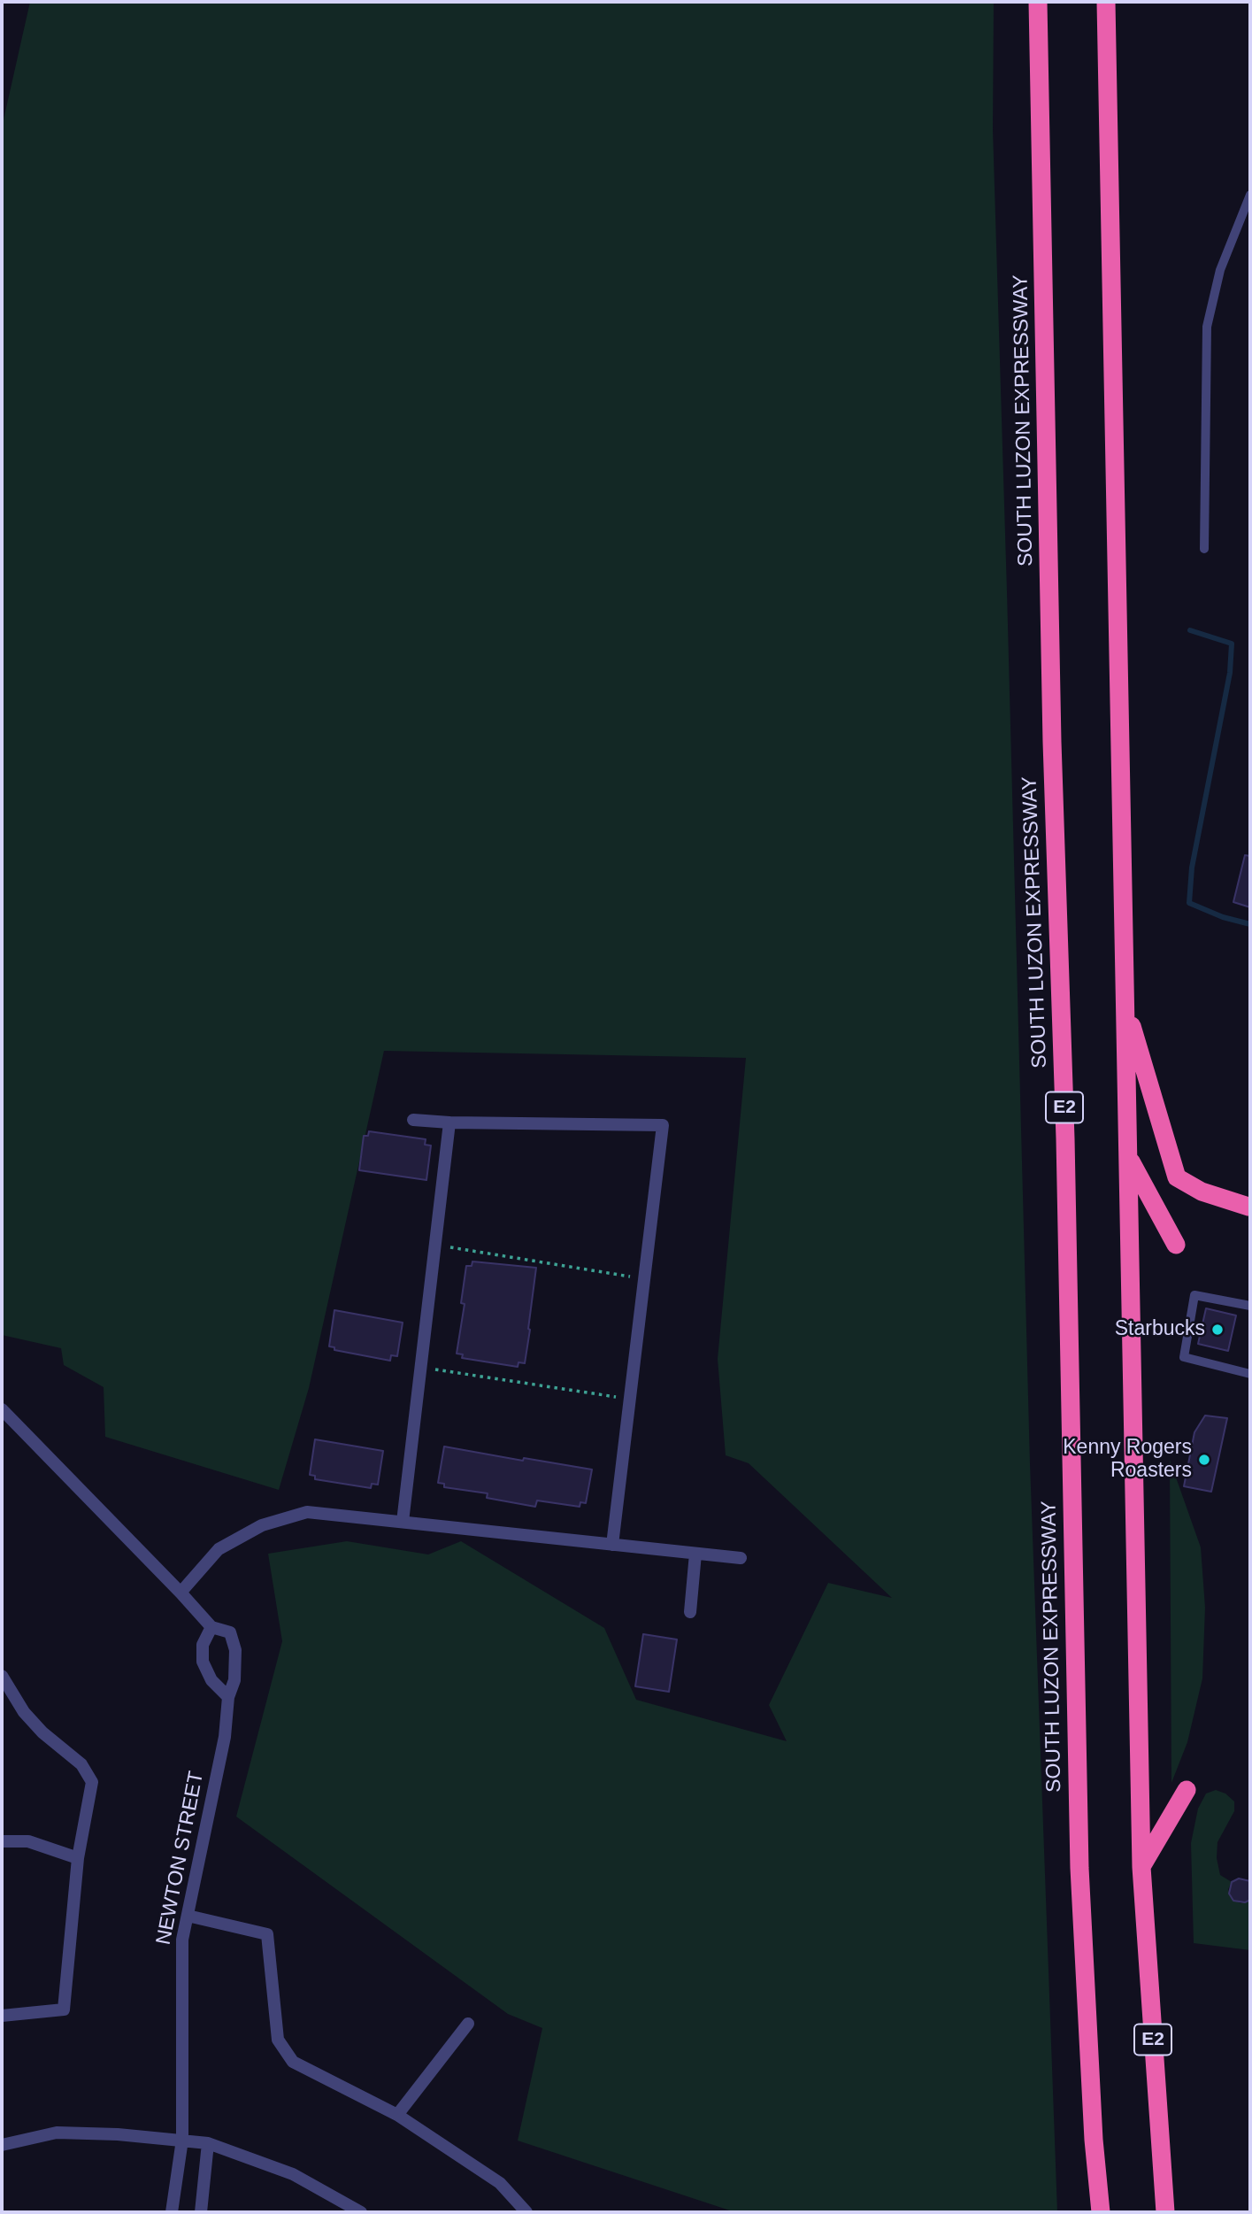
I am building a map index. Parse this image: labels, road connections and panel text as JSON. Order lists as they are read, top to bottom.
{
  "streets": {
    "highway": ["SOUTH LUZON EXPRESSWAY", "E2"],
    "street": ["NEWTON STREET"]
  },
  "places": ["Starbucks", "Kenny Rogers Roasters"]
}
